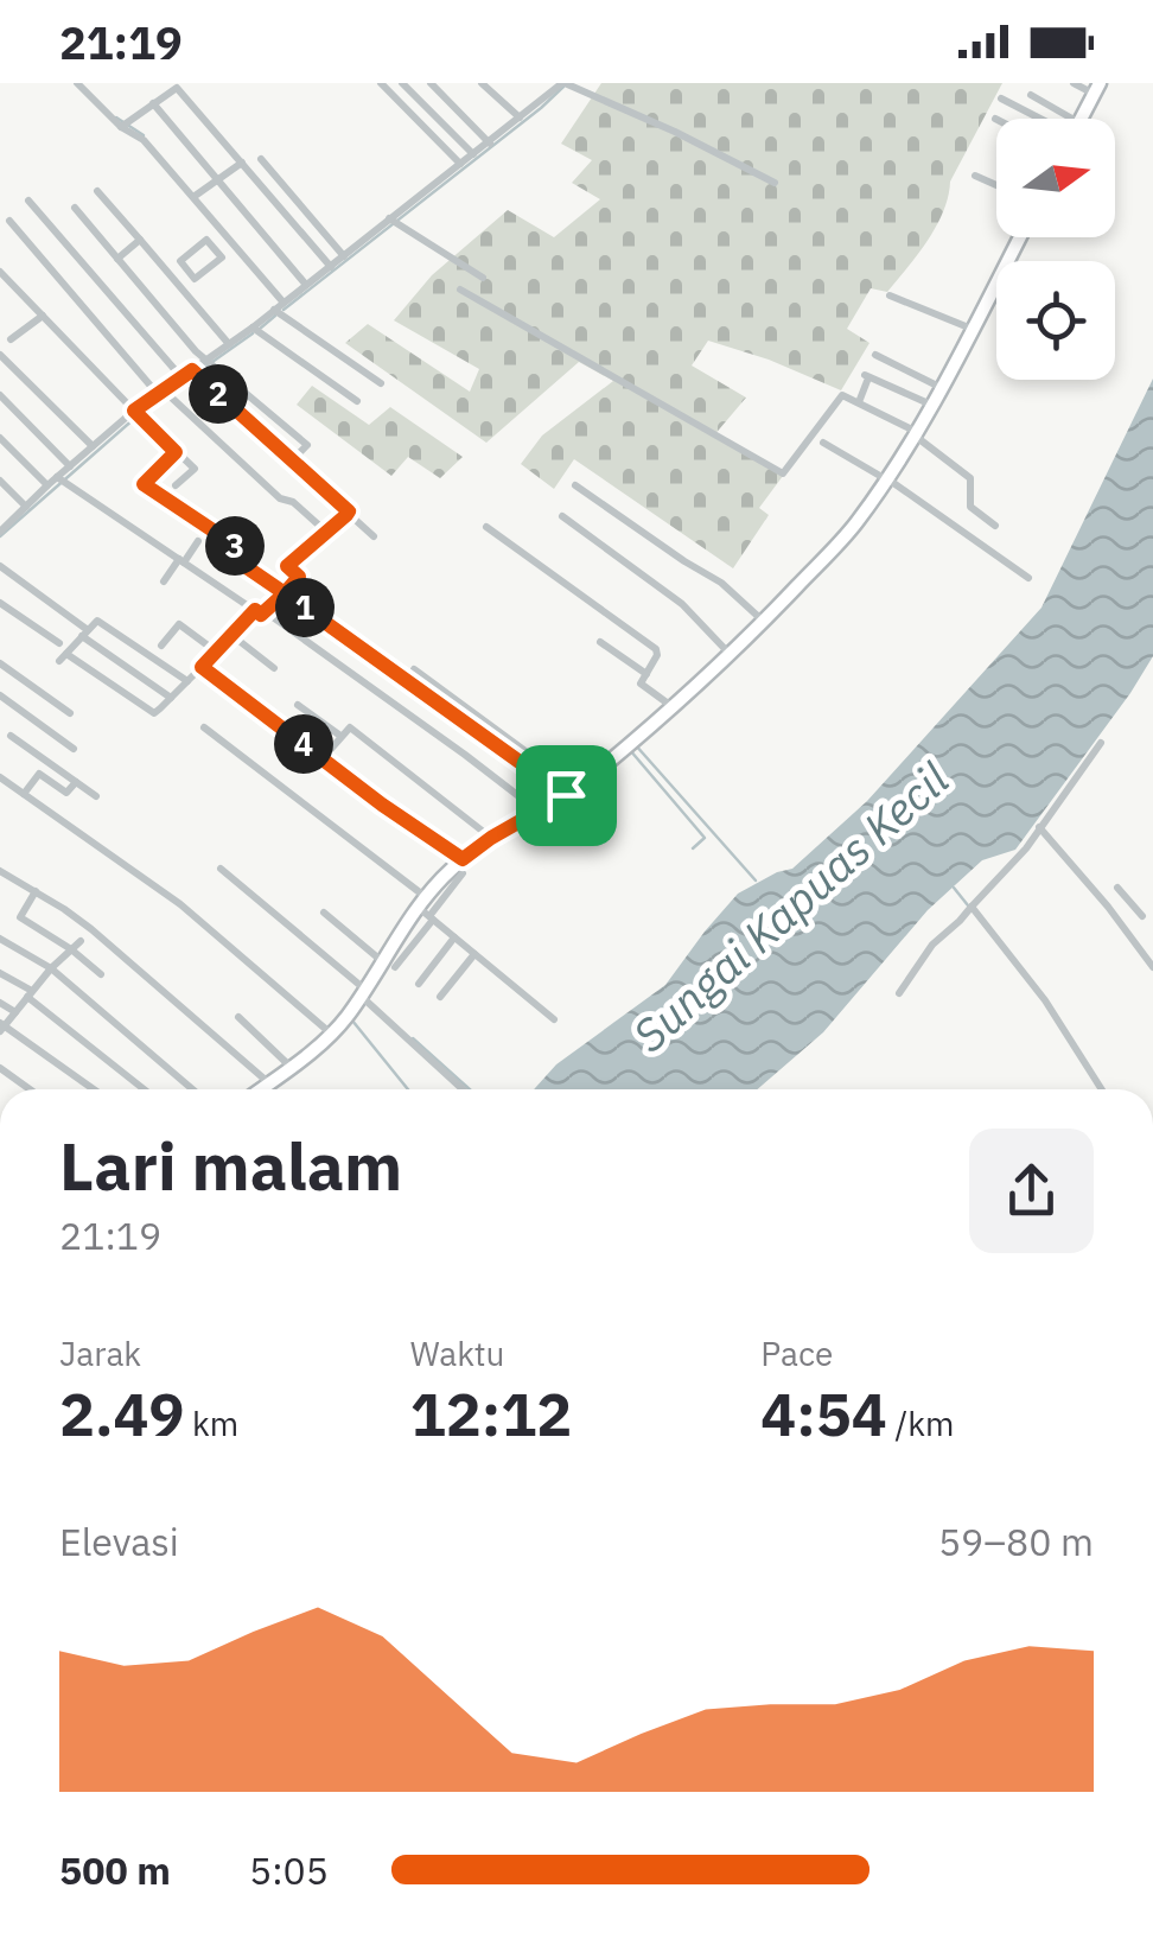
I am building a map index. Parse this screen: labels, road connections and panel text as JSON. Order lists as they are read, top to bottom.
{
  "water": ["Sungai Kapuas Kecil"],
  "north": "right",
  "page": {
    "status": "21:19",
    "pins": [
      "2",
      "3",
      "1",
      "4"
    ],
    "heading": ["Lari malam", "21:19"],
    "stats": [
      ["Jarak", "2.49 km"],
      ["Waktu", "12:12"],
      ["Pace", "4:54 /km"]
    ],
    "chart": ["Elevasi", "59–80 m"],
    "list": [
      {
        "name": "500 m",
        "note": "5:05"
      }
    ]
  }
}
